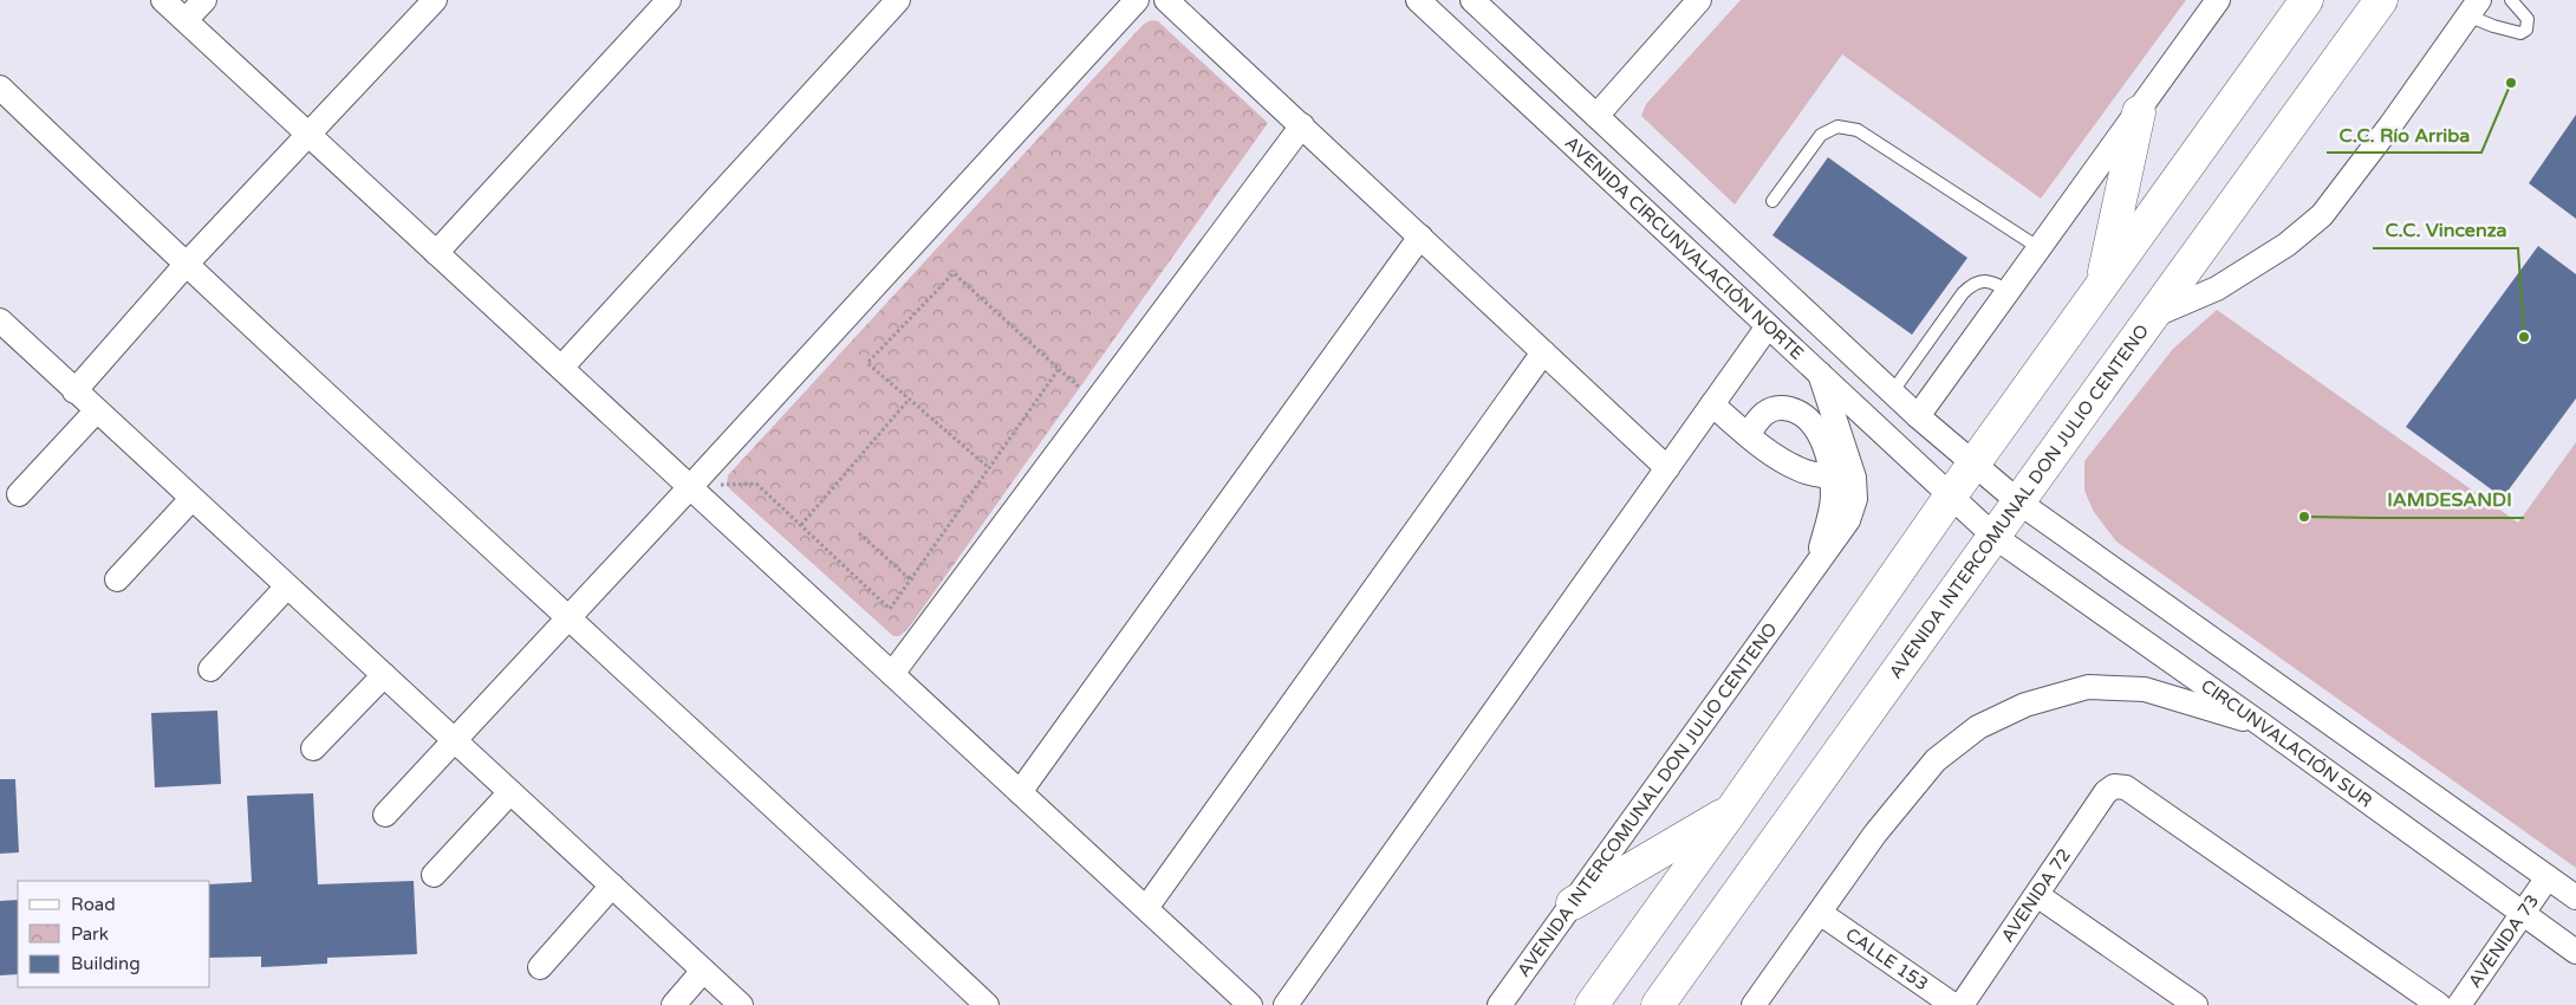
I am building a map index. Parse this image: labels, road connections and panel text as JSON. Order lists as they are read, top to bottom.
{
  "streets": {
    "main road": ["AVENIDA INTERCOMUNAL DON JULIO CENTENO"],
    "street": [
      "AVENIDA CIRCUNVALACIÓN NORTE",
      "CIRCUNVALACIÓN SUR",
      "AVENIDA 72",
      "AVENIDA 73",
      "CALLE 153"
    ]
  },
  "crossings": [
    ["AVENIDA CIRCUNVALACIÓN NORTE", "AVENIDA INTERCOMUNAL DON JULIO CENTENO"],
    ["AVENIDA CIRCUNVALACIÓN NORTE", "CIRCUNVALACIÓN SUR"],
    ["AVENIDA INTERCOMUNAL DON JULIO CENTENO", "CIRCUNVALACIÓN SUR"],
    ["CIRCUNVALACIÓN SUR", "AVENIDA 73"]
  ],
  "places": ["C.C. Río Arriba", "C.C. Vincenza", "IAMDESANDI"],
  "legend": ["Road", "Park", "Building"]
}
